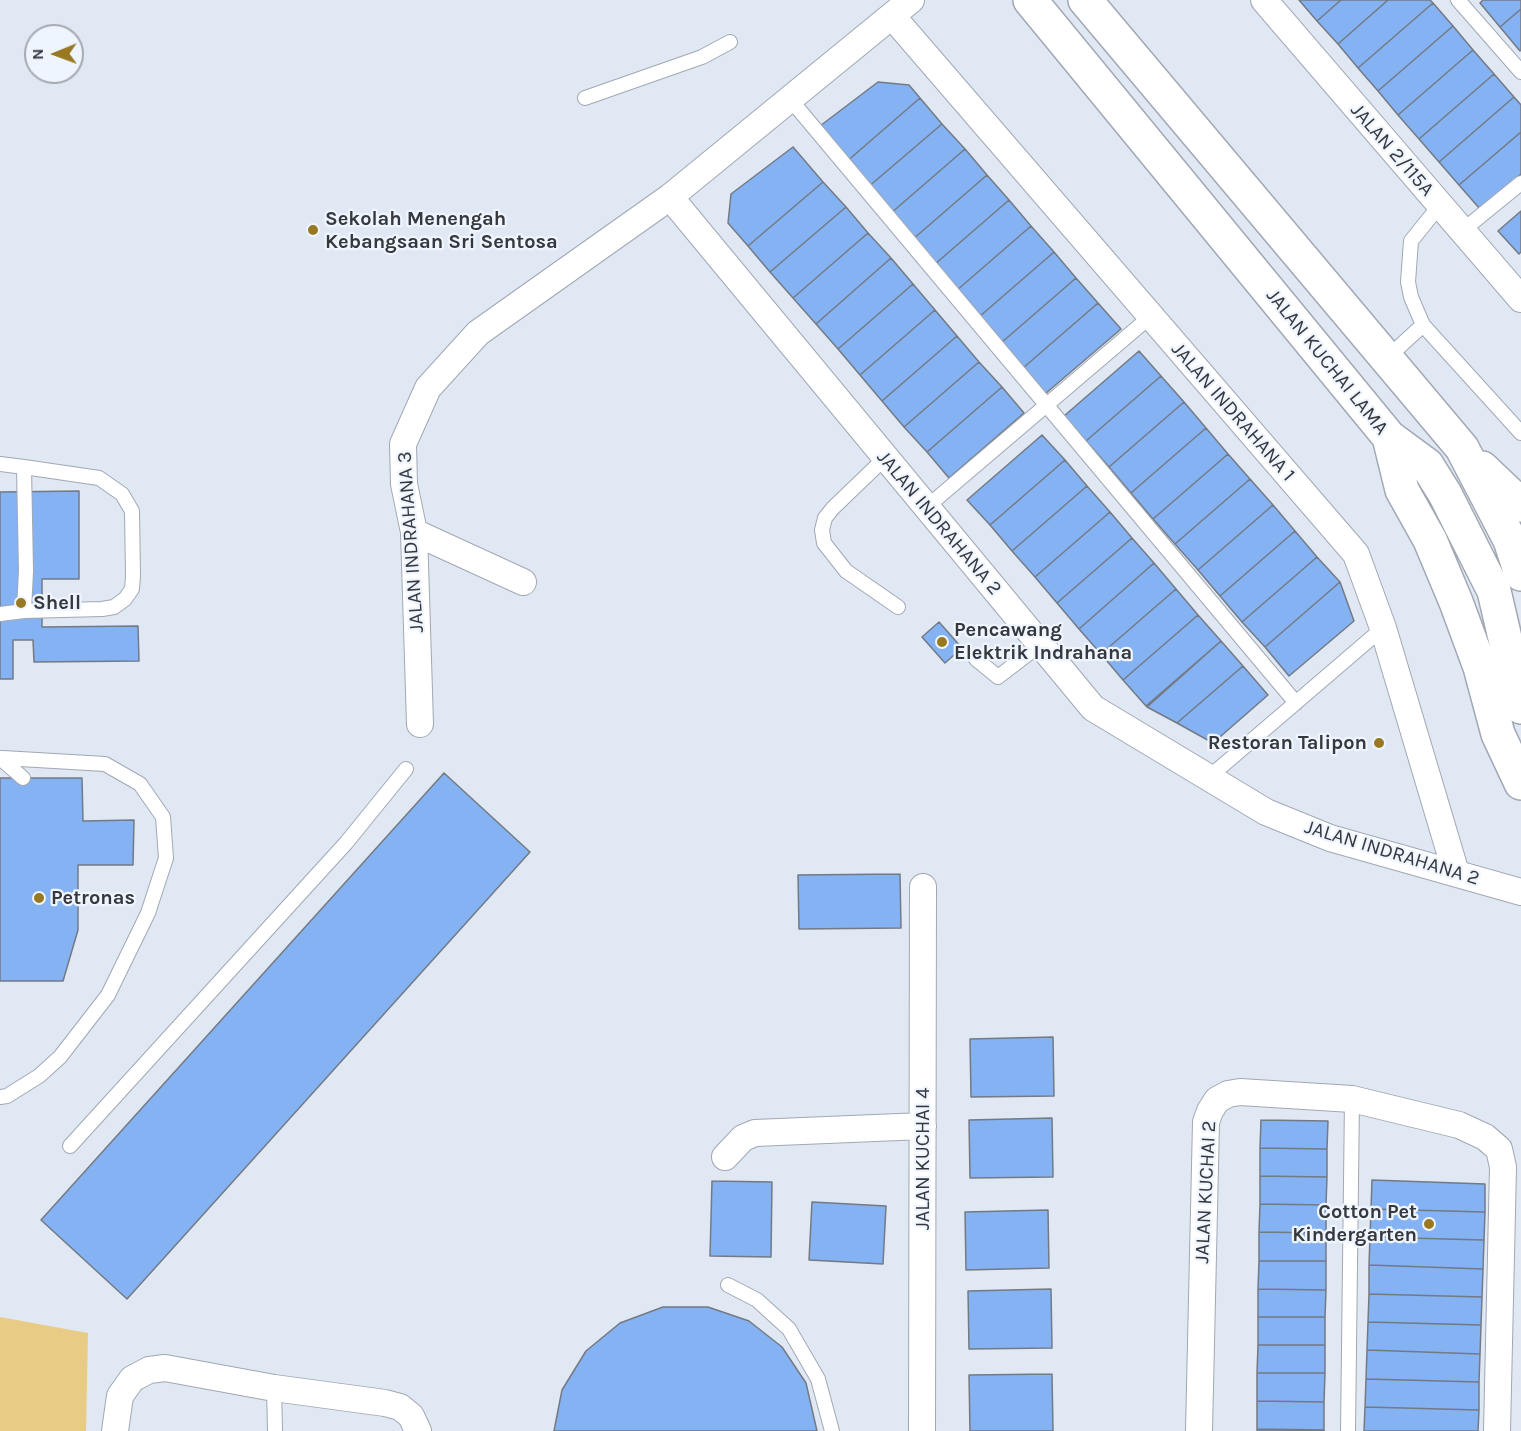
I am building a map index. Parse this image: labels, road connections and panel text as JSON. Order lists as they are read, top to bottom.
{
  "streets": {
    "main road": ["JALAN KUCHAI LAMA"],
    "street": [
      "JALAN 2/115A",
      "JALAN INDRAHANA 1",
      "JALAN INDRAHANA 2",
      "JALAN INDRAHANA 3",
      "JALAN KUCHAI 4",
      "JALAN KUCHAI 2"
    ]
  },
  "crossings": [
    ["JALAN INDRAHANA 1", "JALAN INDRAHANA 2"],
    ["JALAN INDRAHANA 1", "JALAN INDRAHANA 3"],
    ["JALAN INDRAHANA 2", "JALAN INDRAHANA 3"]
  ],
  "places": [
    "Sekolah Menengah Kebangsaan Sri Sentosa",
    "Shell",
    "Pencawang Elektrik Indrahana",
    "Restoran Talipon",
    "Petronas",
    "Cotton Pet Kindergarten"
  ],
  "north": "left"
}
